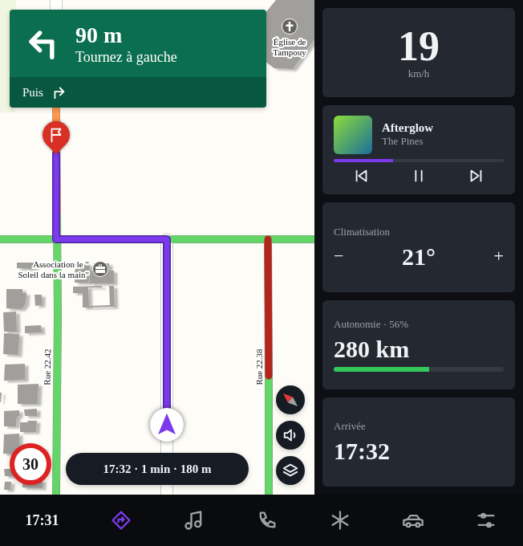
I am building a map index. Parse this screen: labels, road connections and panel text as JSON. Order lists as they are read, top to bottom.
{
  "streets": {
    "street": ["Rue 22.42", "Rue 22.38"]
  },
  "places": {
    "church": ["Église de Tampouy"],
    "office": ["Association le \" Soleil dans la main\""]
  },
  "north": "top left",
  "page": {
    "tile": [
      ["19", "km/h"],
      "Climatisation",
      ["Autonomie · 56%", "280 km"],
      ["Arrivée", "17:32"]
    ],
    "turn": ["90 m", "Tournez à gauche"],
    "then": "Puis",
    "song": ["Afterglow", "The Pines"],
    "heat": ["−", "21°", "+"],
    "limit": "30",
    "trip": "17:32 · 1 min · 180 m",
    "tabs": "17:31"
  }
}
